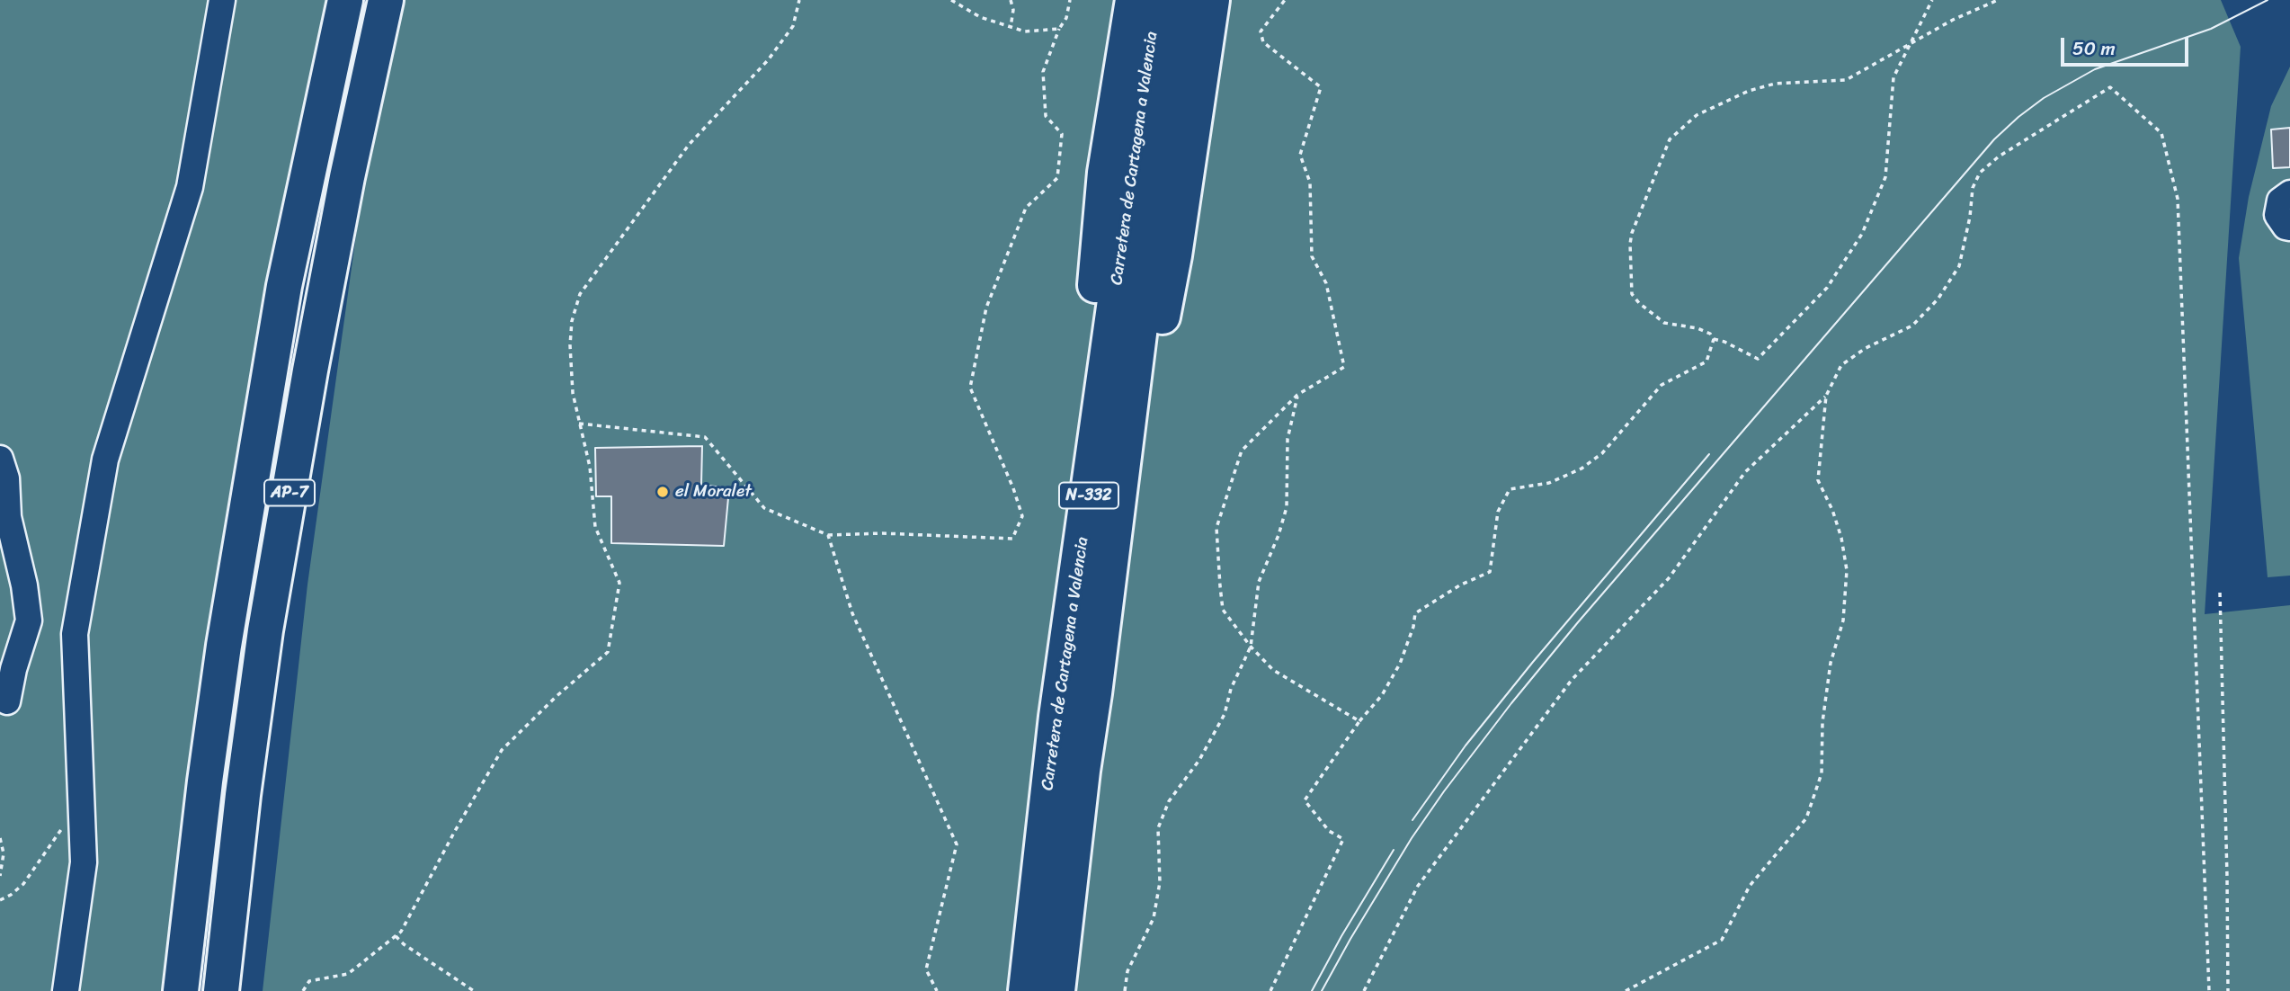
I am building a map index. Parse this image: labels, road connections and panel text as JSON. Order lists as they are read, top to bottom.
{
  "streets": {
    "highway": ["Carretera de Cartagena a Valencia", "AP-7", "N-332"]
  },
  "crossings": [
    ["Carretera de Cartagena a Valencia", "N-332"]
  ],
  "places": ["el Moralet"],
  "scale_bar": "50 m"
}
